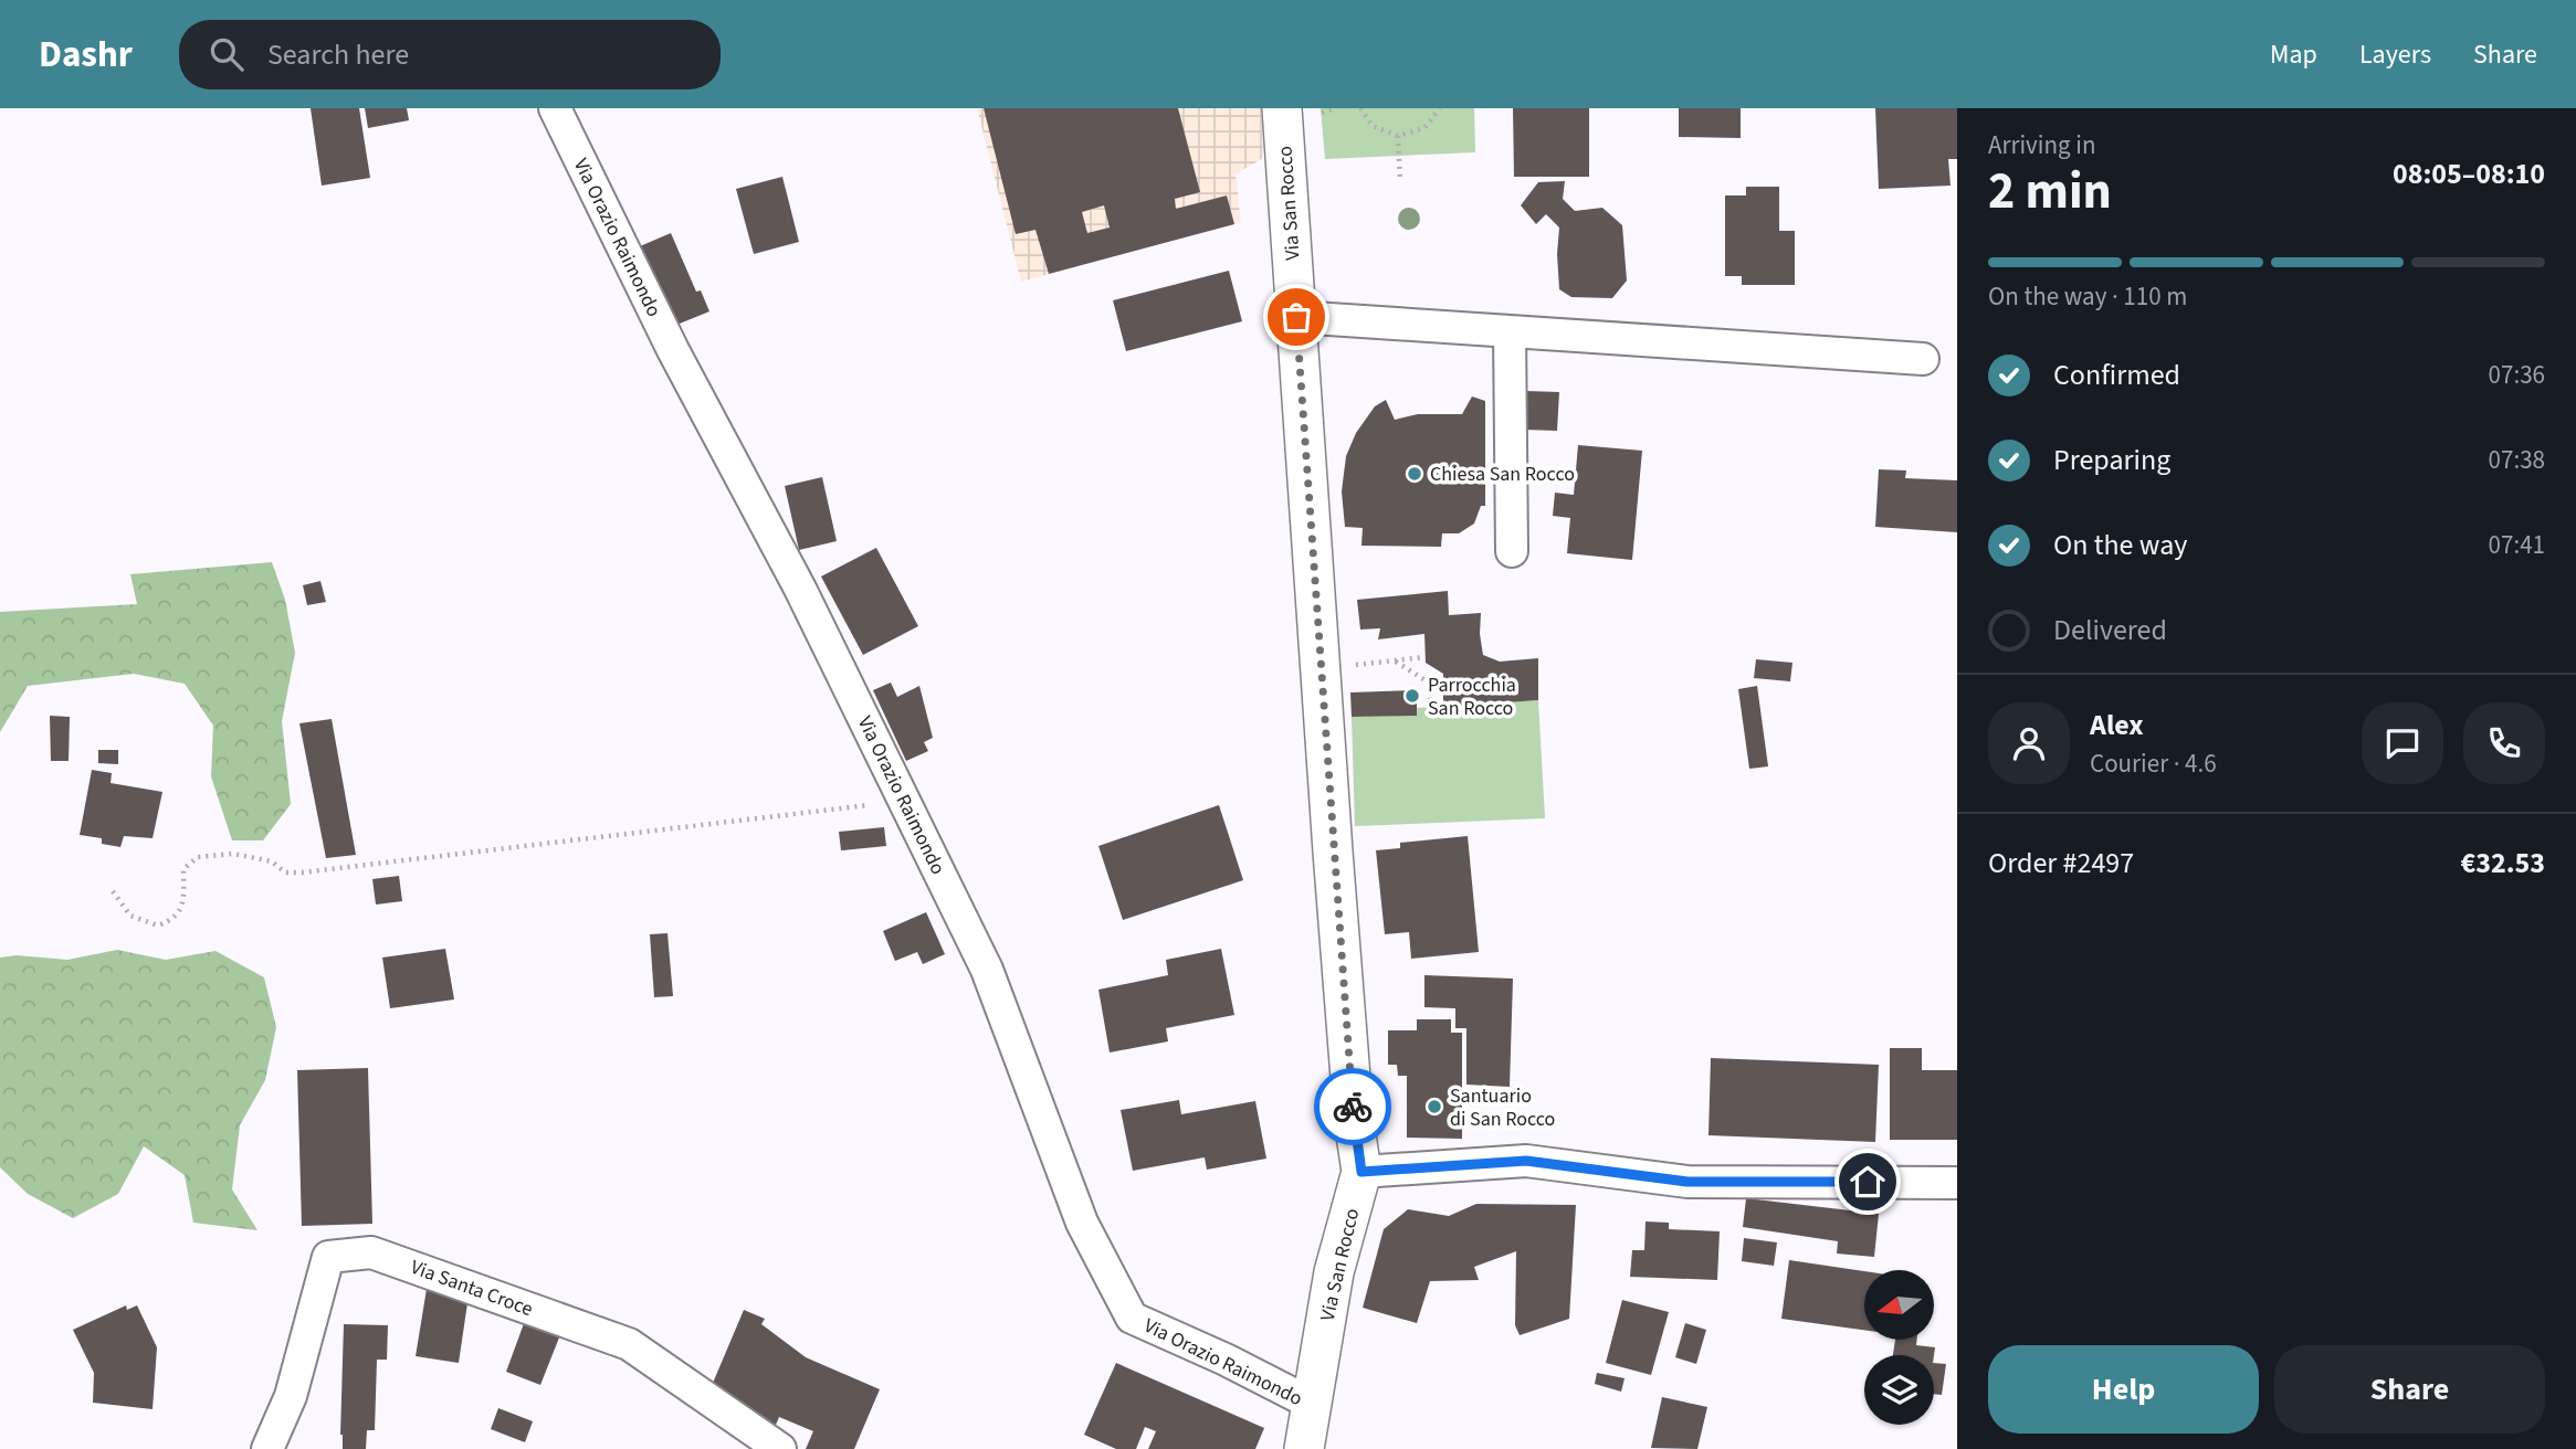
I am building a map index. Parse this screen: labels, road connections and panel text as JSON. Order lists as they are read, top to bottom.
{
  "streets": {
    "street": ["Via San Rocco", "Via Orazio Raimondo", "Via Santa Croce"]
  },
  "crossings": [
    ["Via San Rocco", "Via Orazio Raimondo"]
  ],
  "places": ["Chiesa San Rocco", "Parrocchia San Rocco", "Santuario di San Rocco"],
  "north": "left",
  "page": {
    "header": "Dashr",
    "search": "Search here",
    "nav": ["Map", "Layers", "Share"],
    "heading": ["2 min", "Arriving in", "08:05–08:10"],
    "panel": [
      "Alex",
      "Courier · 4.6",
      "Order #2497",
      "€32.53"
    ],
    "bar": "On the way · 110 m",
    "list": [
      ["Confirmed", "07:36"],
      ["Preparing", "07:38"],
      ["On the way", "07:41"],
      "Delivered"
    ],
    "buttons": ["Help", "Share"]
  }
}
